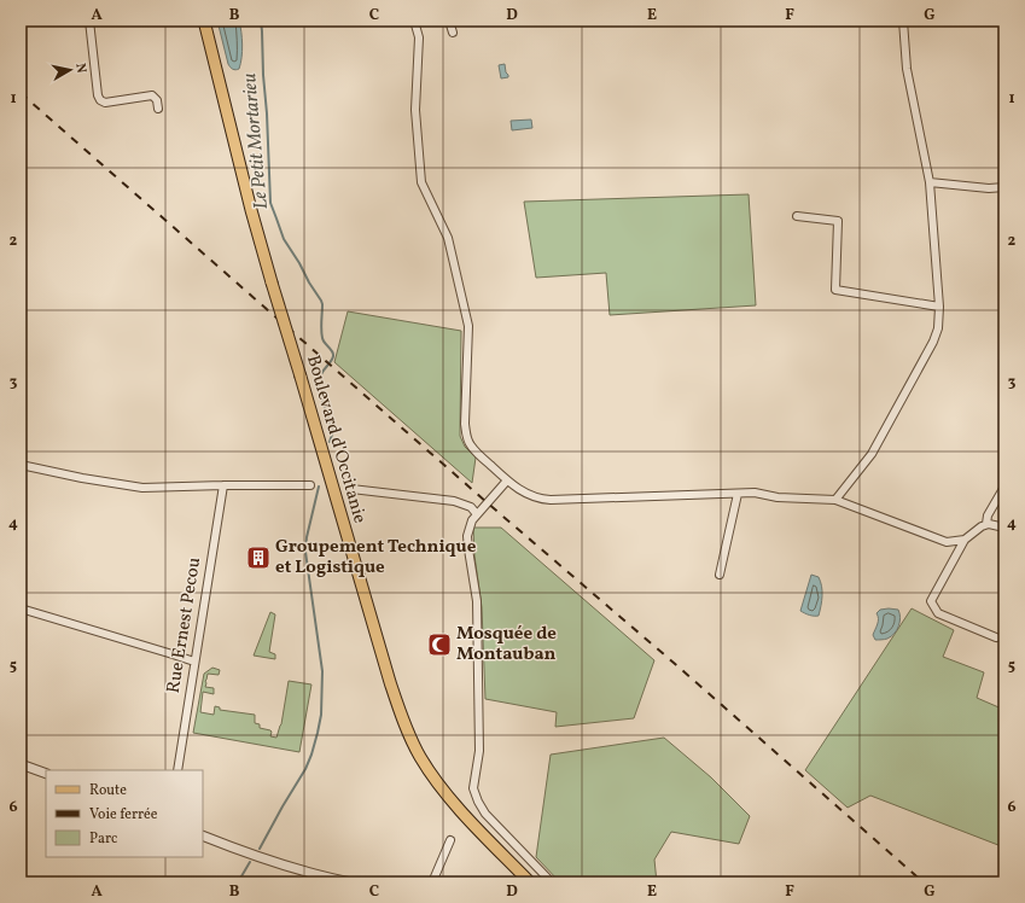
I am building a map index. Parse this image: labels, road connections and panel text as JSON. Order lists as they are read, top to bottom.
{
  "streets": {
    "main road": ["Boulevard d'Occitanie"],
    "street": ["Rue Ernest Pecou"]
  },
  "water": ["Le Petit Mortarieu"],
  "places": {
    "building": ["Groupement Technique et Logistique"],
    "mosque": ["Mosquée de Montauban"]
  },
  "legend": ["Route", "Voie ferrée", "Parc"],
  "north": "right",
  "grid": {
    "columns": [
      "A",
      "B",
      "C",
      "D",
      "E",
      "F",
      "G"
    ],
    "rows": [
      "1",
      "2",
      "3",
      "4",
      "5",
      "6"
    ]
  }
}
